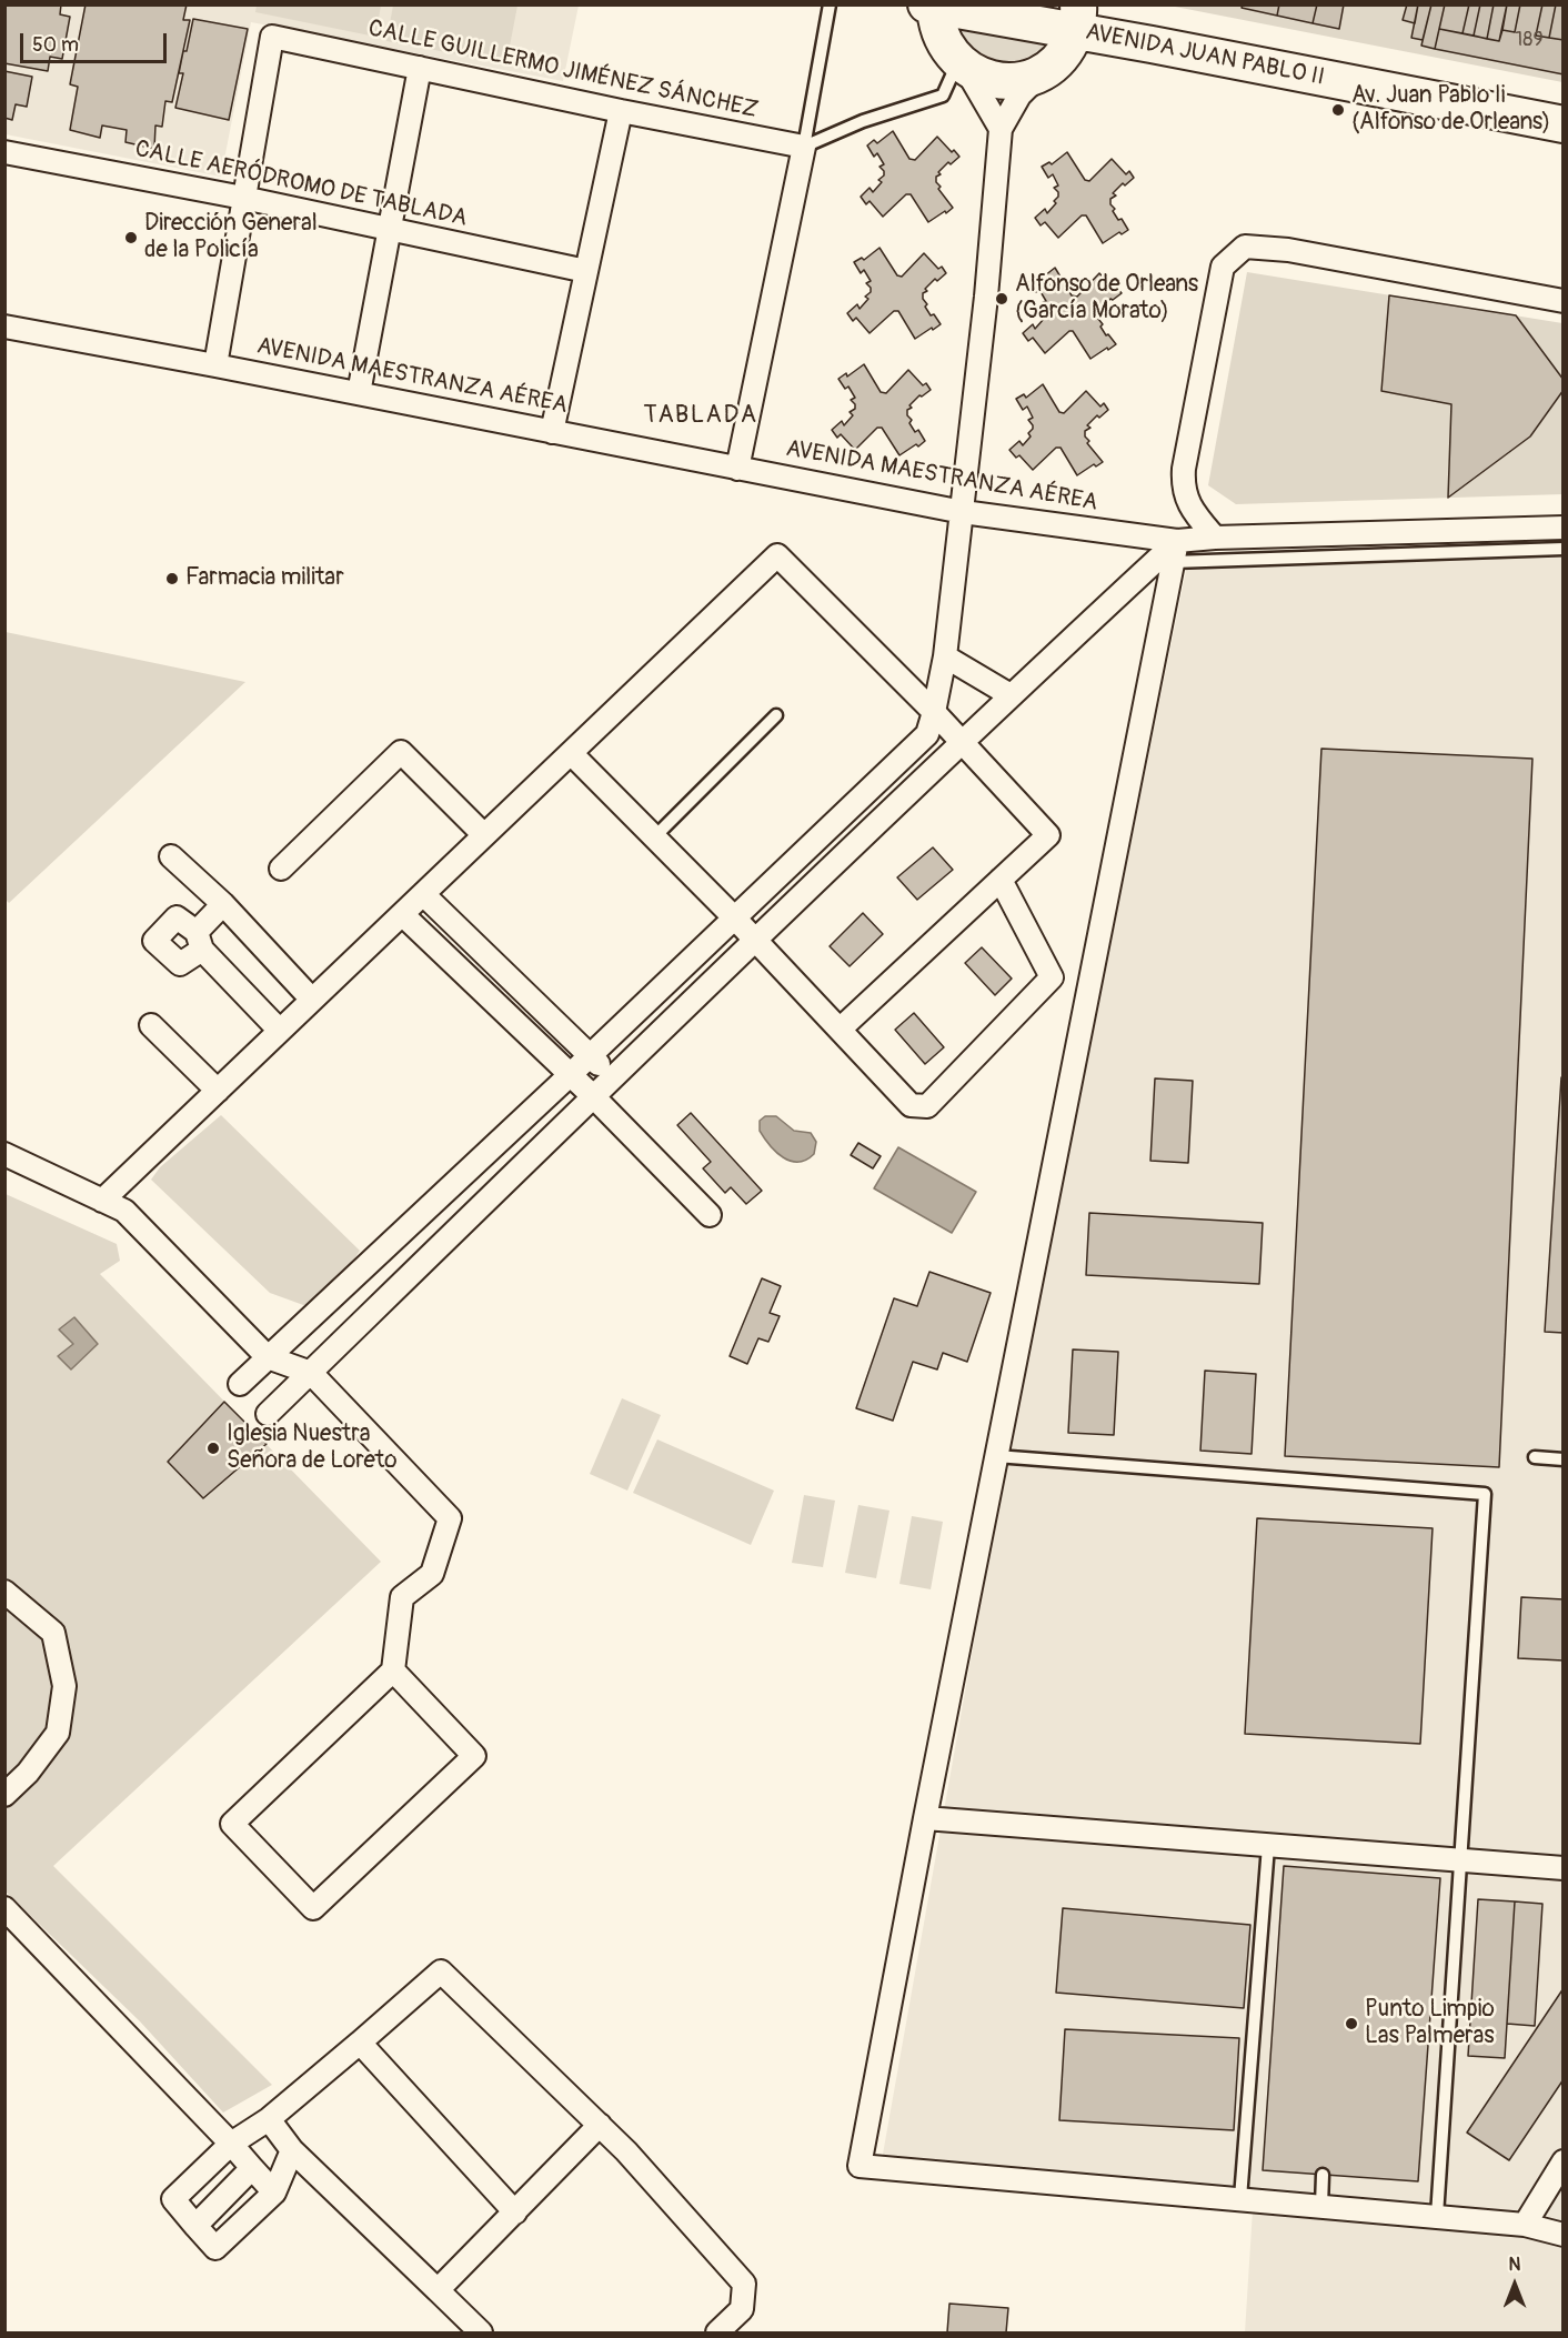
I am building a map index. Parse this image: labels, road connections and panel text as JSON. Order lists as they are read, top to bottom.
{
  "streets": {
    "main road": ["AVENIDA JUAN PABLO II"],
    "street": ["CALLE GUILLERMO JIMÉNEZ SÁNCHEZ", "CALLE AERÓDROMO DE TABLADA", "AVENIDA MAESTRANZA AÉREA"]
  },
  "crossings": [
    ["CALLE GUILLERMO JIMÉNEZ SÁNCHEZ", "CALLE AERÓDROMO DE TABLADA"]
  ],
  "districts": ["TABLADA"],
  "places": [
    "Av. Juan Pablo Ii (Alfonso de Orleans)",
    "Dirección General de la Policía",
    "Alfonso de Orleans (García Morato)",
    "Farmacia militar",
    "Iglesia Nuestra Señora de Loreto",
    "Punto Limpio Las Palmeras"
  ],
  "house_numbers": ["189"],
  "scale_bar": "50 m",
  "north": "top"
}
